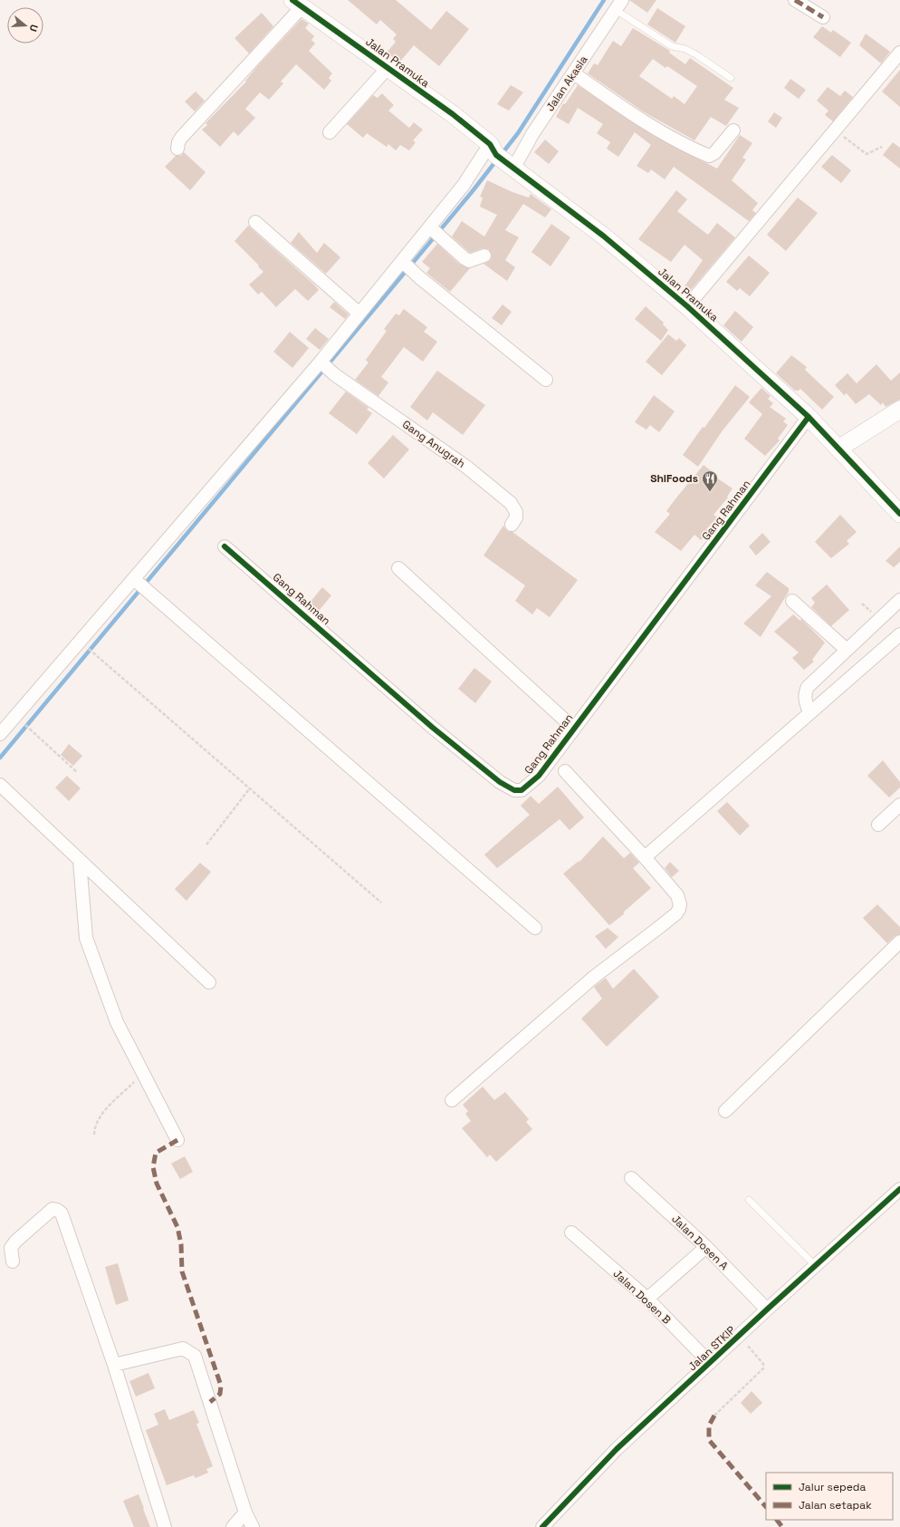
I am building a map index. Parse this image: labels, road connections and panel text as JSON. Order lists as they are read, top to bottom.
{
  "streets": {
    "street": [
      "Jalan Pramuka",
      "Jalan Akasia",
      "Gang Anugrah",
      "Gang Rahman",
      "Jalan Dosen A",
      "Jalan Dosen B",
      "Jalan STKIP"
    ]
  },
  "crossings": [
    ["Jalan Pramuka", "Jalan Akasia"],
    ["Jalan Pramuka", "Gang Rahman"],
    ["Jalan Akasia", "Gang Anugrah"],
    ["Jalan Dosen A", "Jalan STKIP"],
    ["Jalan Dosen B", "Jalan STKIP"]
  ],
  "places": {
    "restaurant": ["ShiFoods"]
  },
  "legend": ["Jalur sepeda", "Jalan setapak"],
  "north": "right"
}
